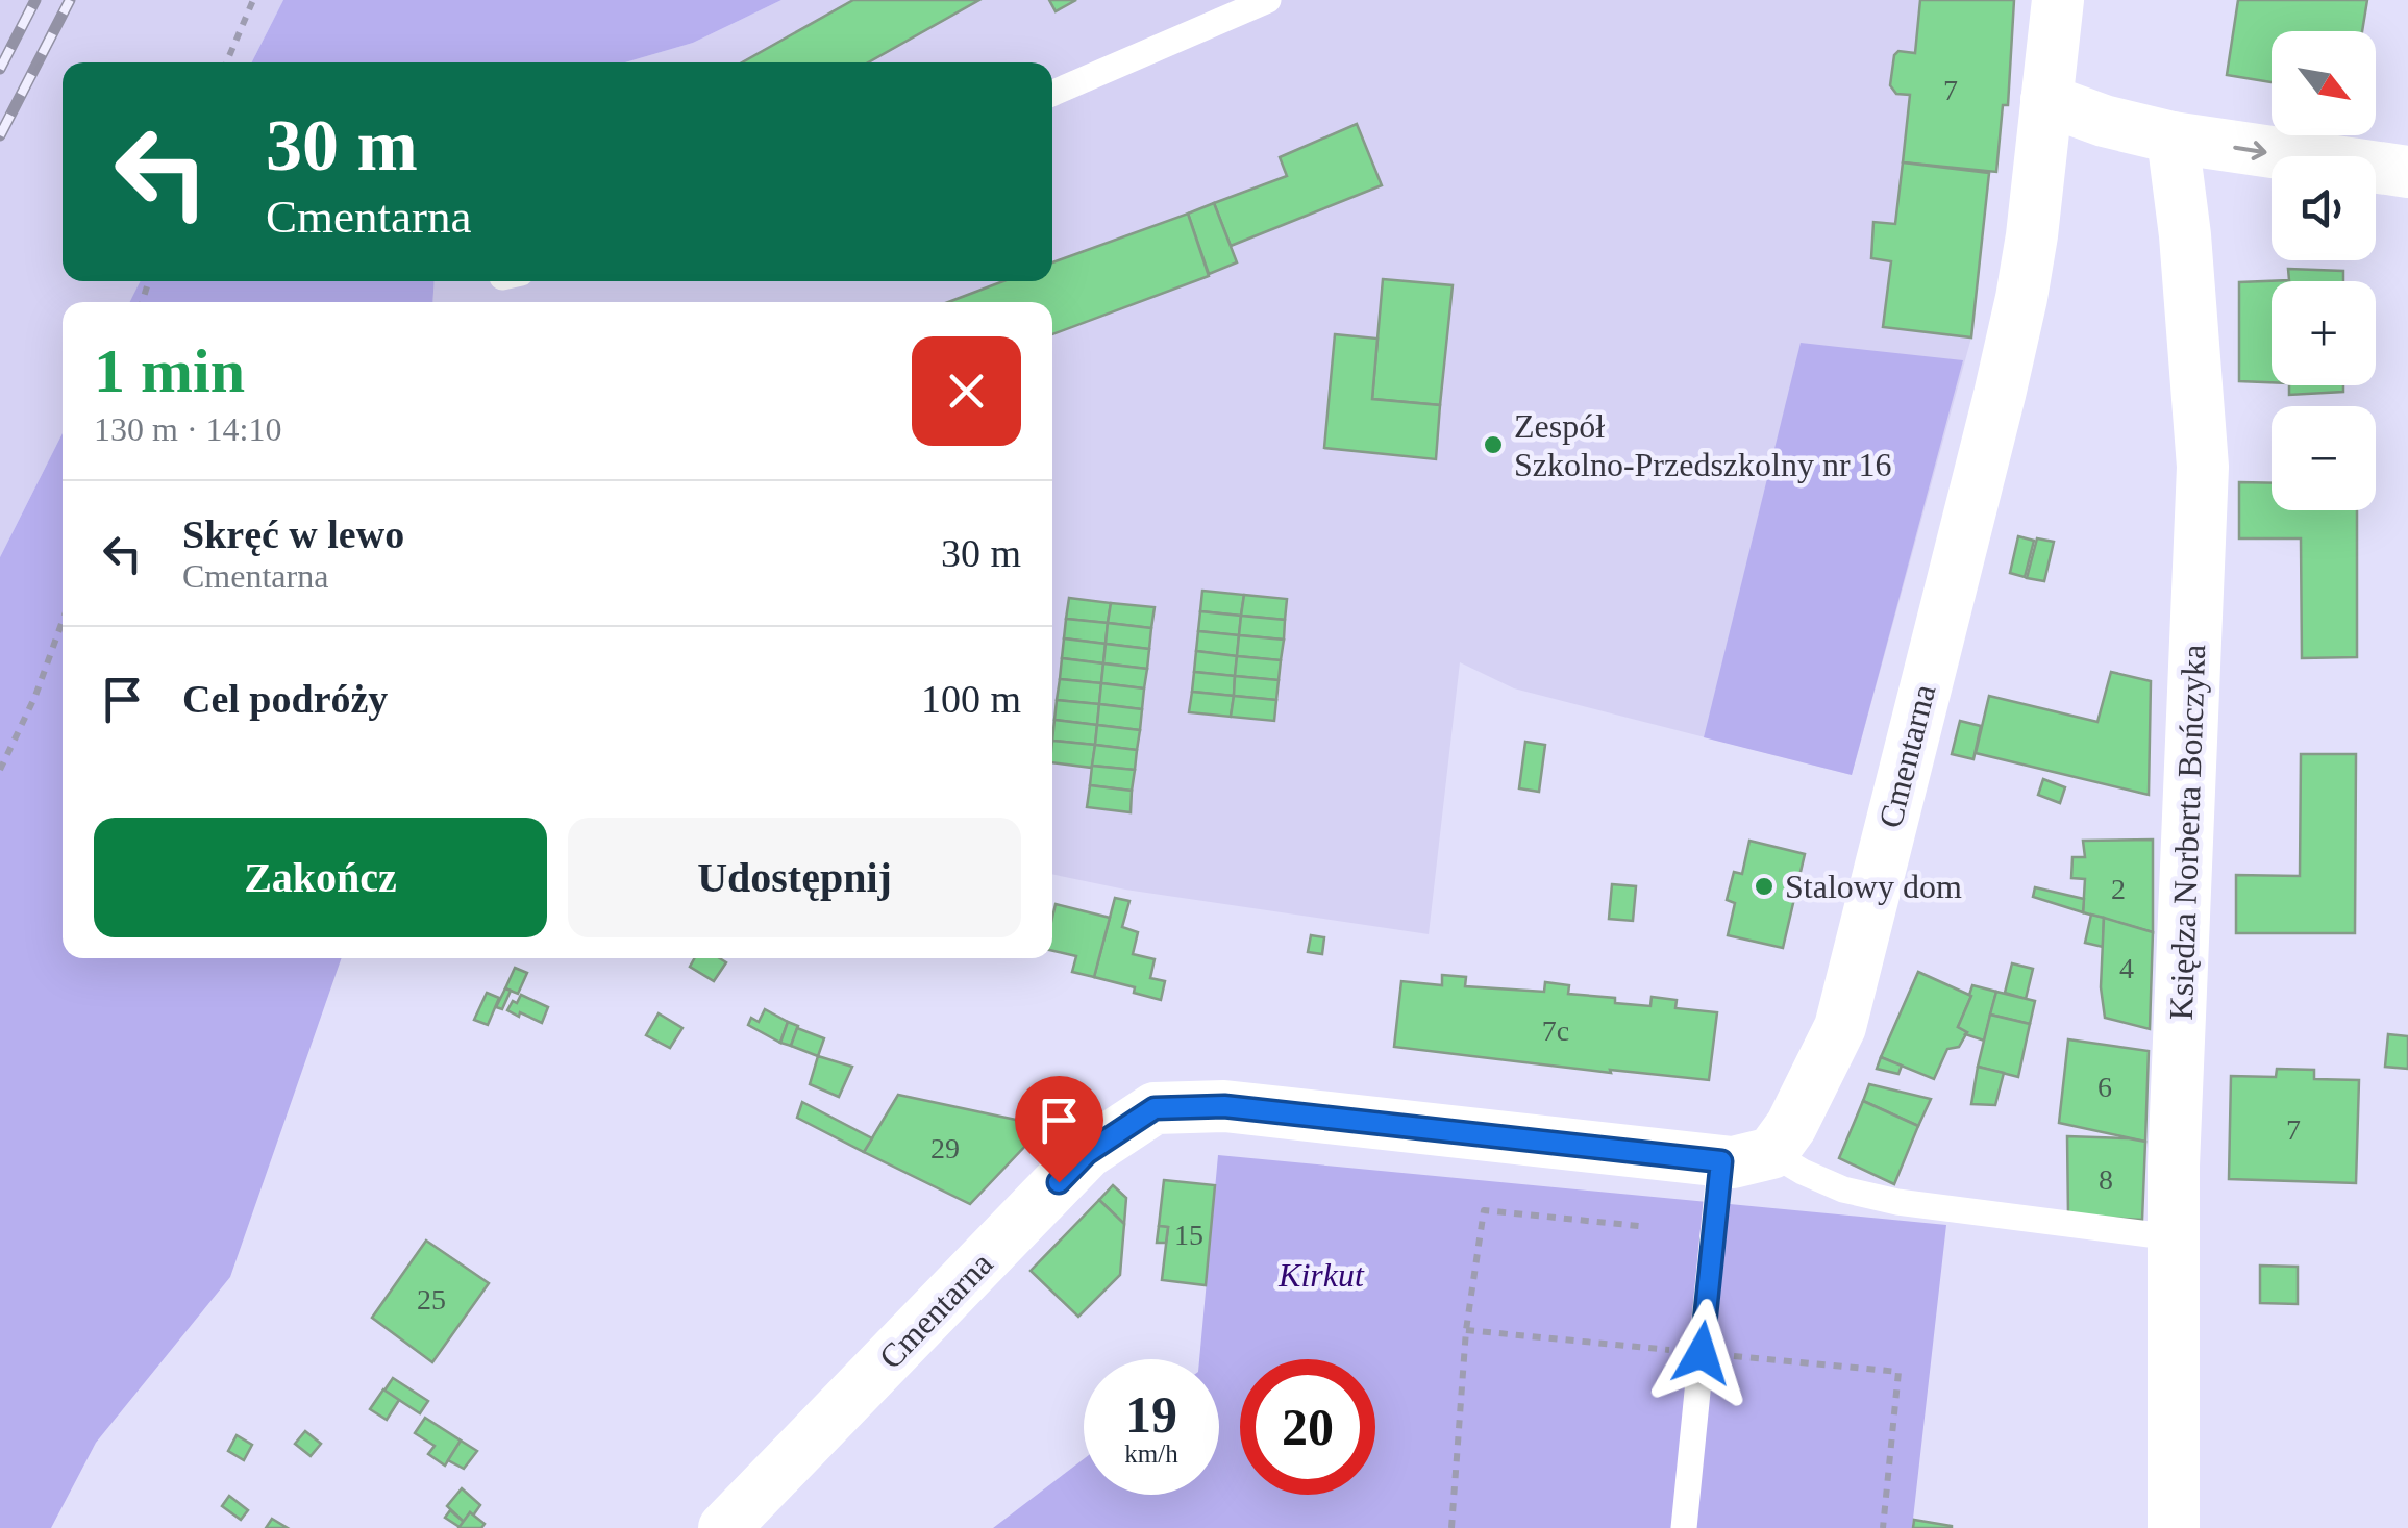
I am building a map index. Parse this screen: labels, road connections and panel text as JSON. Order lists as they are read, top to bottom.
{
  "streets": {
    "street": ["Cmentarna", "Księdza Norberta Bończyka"]
  },
  "parks": ["Kirkut"],
  "places": ["Zespół Szkolno-Przedszkolny nr 16", "Stalowy dom"],
  "house_numbers": [
    "7",
    "2",
    "4",
    "7c",
    "6",
    "7",
    "29",
    "8",
    "15",
    "25"
  ],
  "north": "bottom right",
  "page": {
    "map_buttons": ["+", "−"],
    "turn": ["30 m", "Cmentarna"],
    "heading": ["1 min", "130 m · 14:10"],
    "list": [
      {
        "name": "Skręć w lewo",
        "note": "Cmentarna",
        "value": "30 m"
      },
      {
        "name": "Cel podróży",
        "value": "100 m"
      }
    ],
    "buttons": ["Zakończ", "Udostępnij"],
    "speed": "19 km/h",
    "limit": "20"
  }
}
